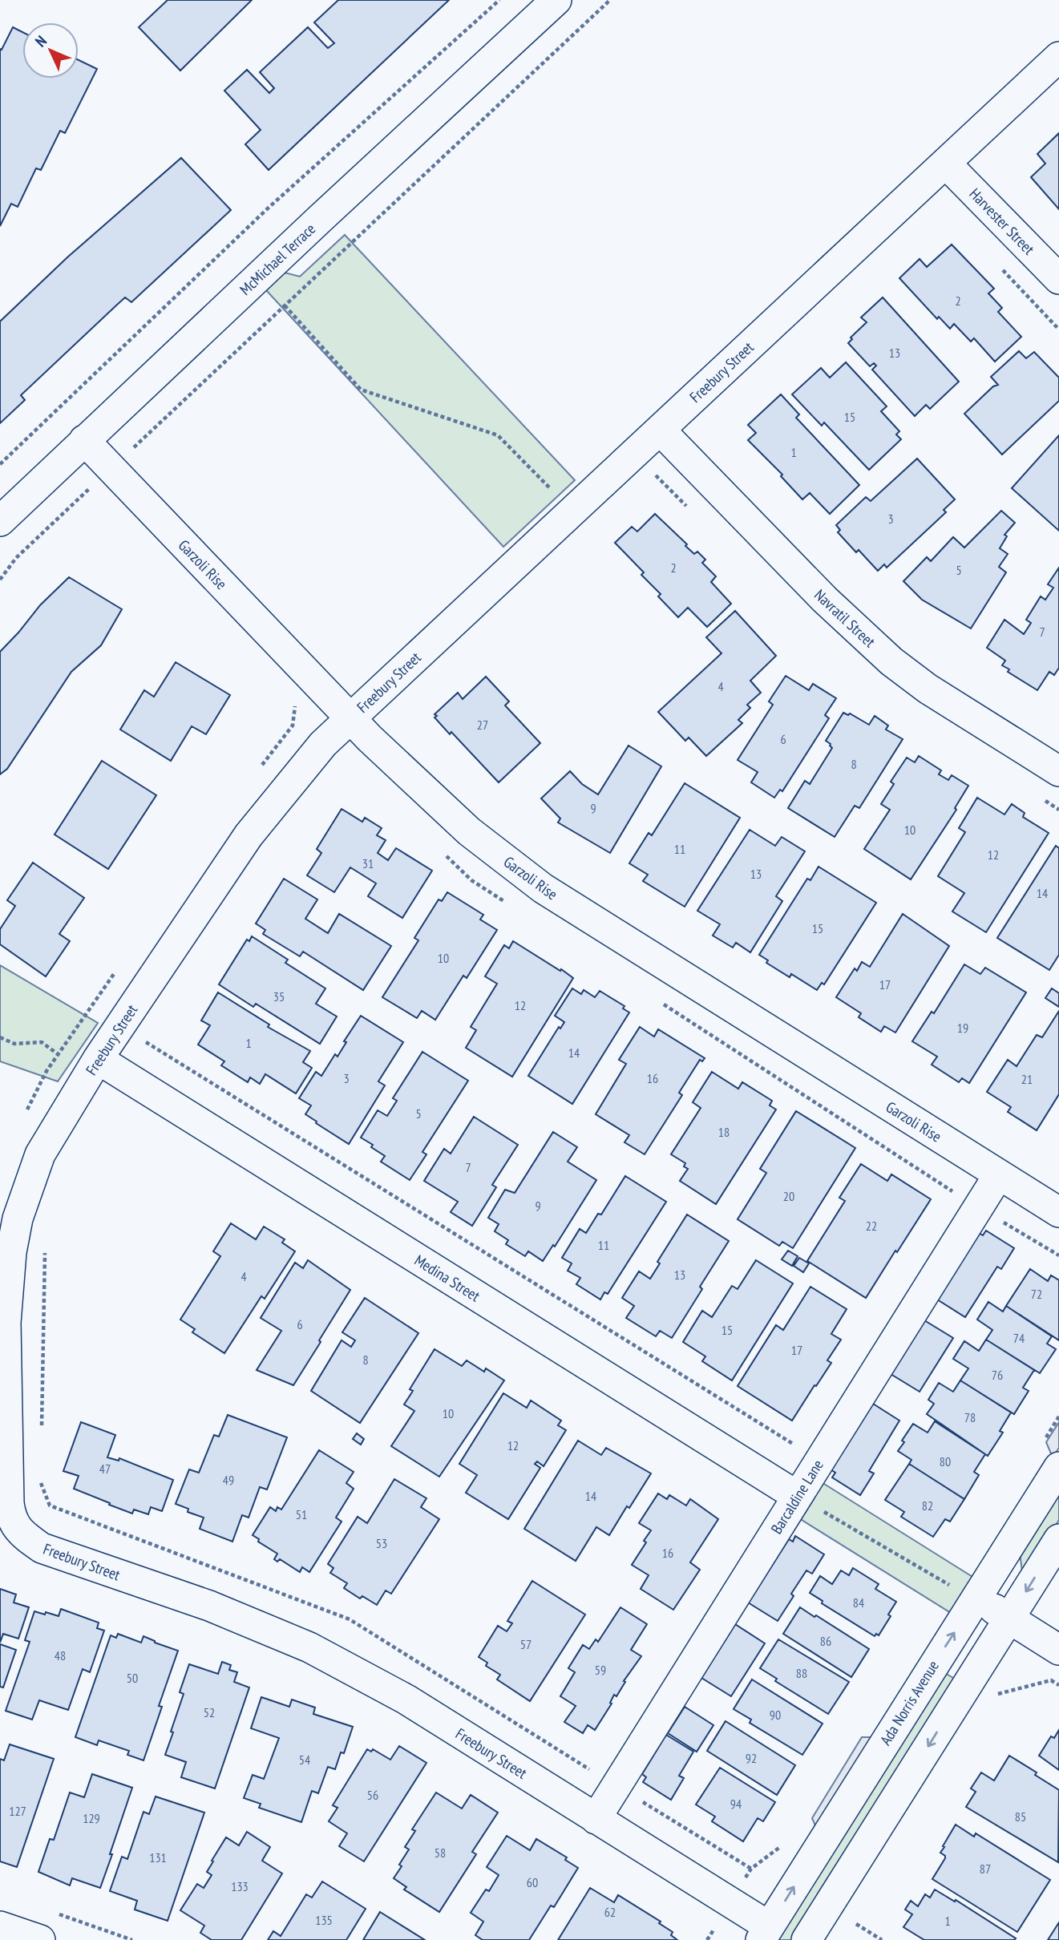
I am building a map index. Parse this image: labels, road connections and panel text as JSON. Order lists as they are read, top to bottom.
{
  "streets": {
    "street": [
      "Harvester Street",
      "McMichael Terrace",
      "Freebury Street",
      "Garzoli Rise",
      "Navratil Street",
      "Medina Street",
      "Barcaldine Lane",
      "Ada Norris Avenue"
    ]
  },
  "crossings": [
    ["Harvester Street", "Freebury Street"],
    ["McMichael Terrace", "Garzoli Rise"],
    ["Freebury Street", "Garzoli Rise"],
    ["Freebury Street", "Navratil Street"],
    ["Freebury Street", "Medina Street"],
    ["Freebury Street", "Barcaldine Lane"],
    ["Freebury Street", "Ada Norris Avenue"],
    ["Garzoli Rise", "Barcaldine Lane"],
    ["Medina Street", "Barcaldine Lane"]
  ],
  "house_numbers": [
    "2",
    "13",
    "15",
    "1",
    "3",
    "2",
    "5",
    "7",
    "4",
    "27",
    "6",
    "8",
    "9",
    "10",
    "11",
    "12",
    "31",
    "13",
    "14",
    "15",
    "10",
    "17",
    "35",
    "12",
    "19",
    "1",
    "14",
    "3",
    "16",
    "21",
    "5",
    "18",
    "7",
    "20",
    "9",
    "22",
    "11",
    "13",
    "4",
    "72",
    "6",
    "15",
    "74",
    "17",
    "8",
    "76",
    "10",
    "78",
    "12",
    "80",
    "47",
    "49",
    "14",
    "82",
    "51",
    "53",
    "16",
    "84",
    "86",
    "57",
    "48",
    "59",
    "88",
    "50",
    "52",
    "90",
    "92",
    "54",
    "56",
    "94",
    "127",
    "85",
    "129",
    "58",
    "131",
    "87",
    "60",
    "133",
    "62",
    "135",
    "1"
  ],
  "north": "top left"
}
